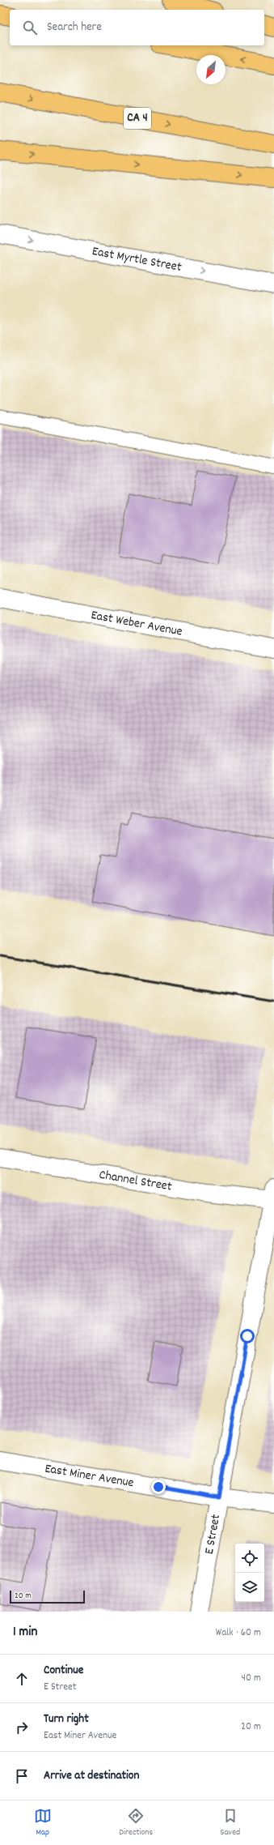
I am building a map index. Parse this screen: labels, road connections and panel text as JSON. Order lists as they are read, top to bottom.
{
  "streets": {
    "highway": ["CA 4"],
    "street": [
      "East Myrtle Street",
      "East Weber Avenue",
      "Channel Street",
      "East Miner Avenue",
      "E Street"
    ]
  },
  "crossings": [
    ["Channel Street", "E Street"],
    ["East Miner Avenue", "E Street"]
  ],
  "one_way": ["East Myrtle Street"],
  "scale_bar": "20 m",
  "north": "bottom left",
  "page": {
    "search": "Search here",
    "scale": "20 m",
    "heading": ["1 min", "Walk · 60 m"],
    "list": [
      ["Continue", "E Street", "40 m"],
      ["Turn right", "East Miner Avenue", "20 m"],
      "Arrive at destination"
    ],
    "nav": ["Map", "Directions", "Saved"]
  }
}
